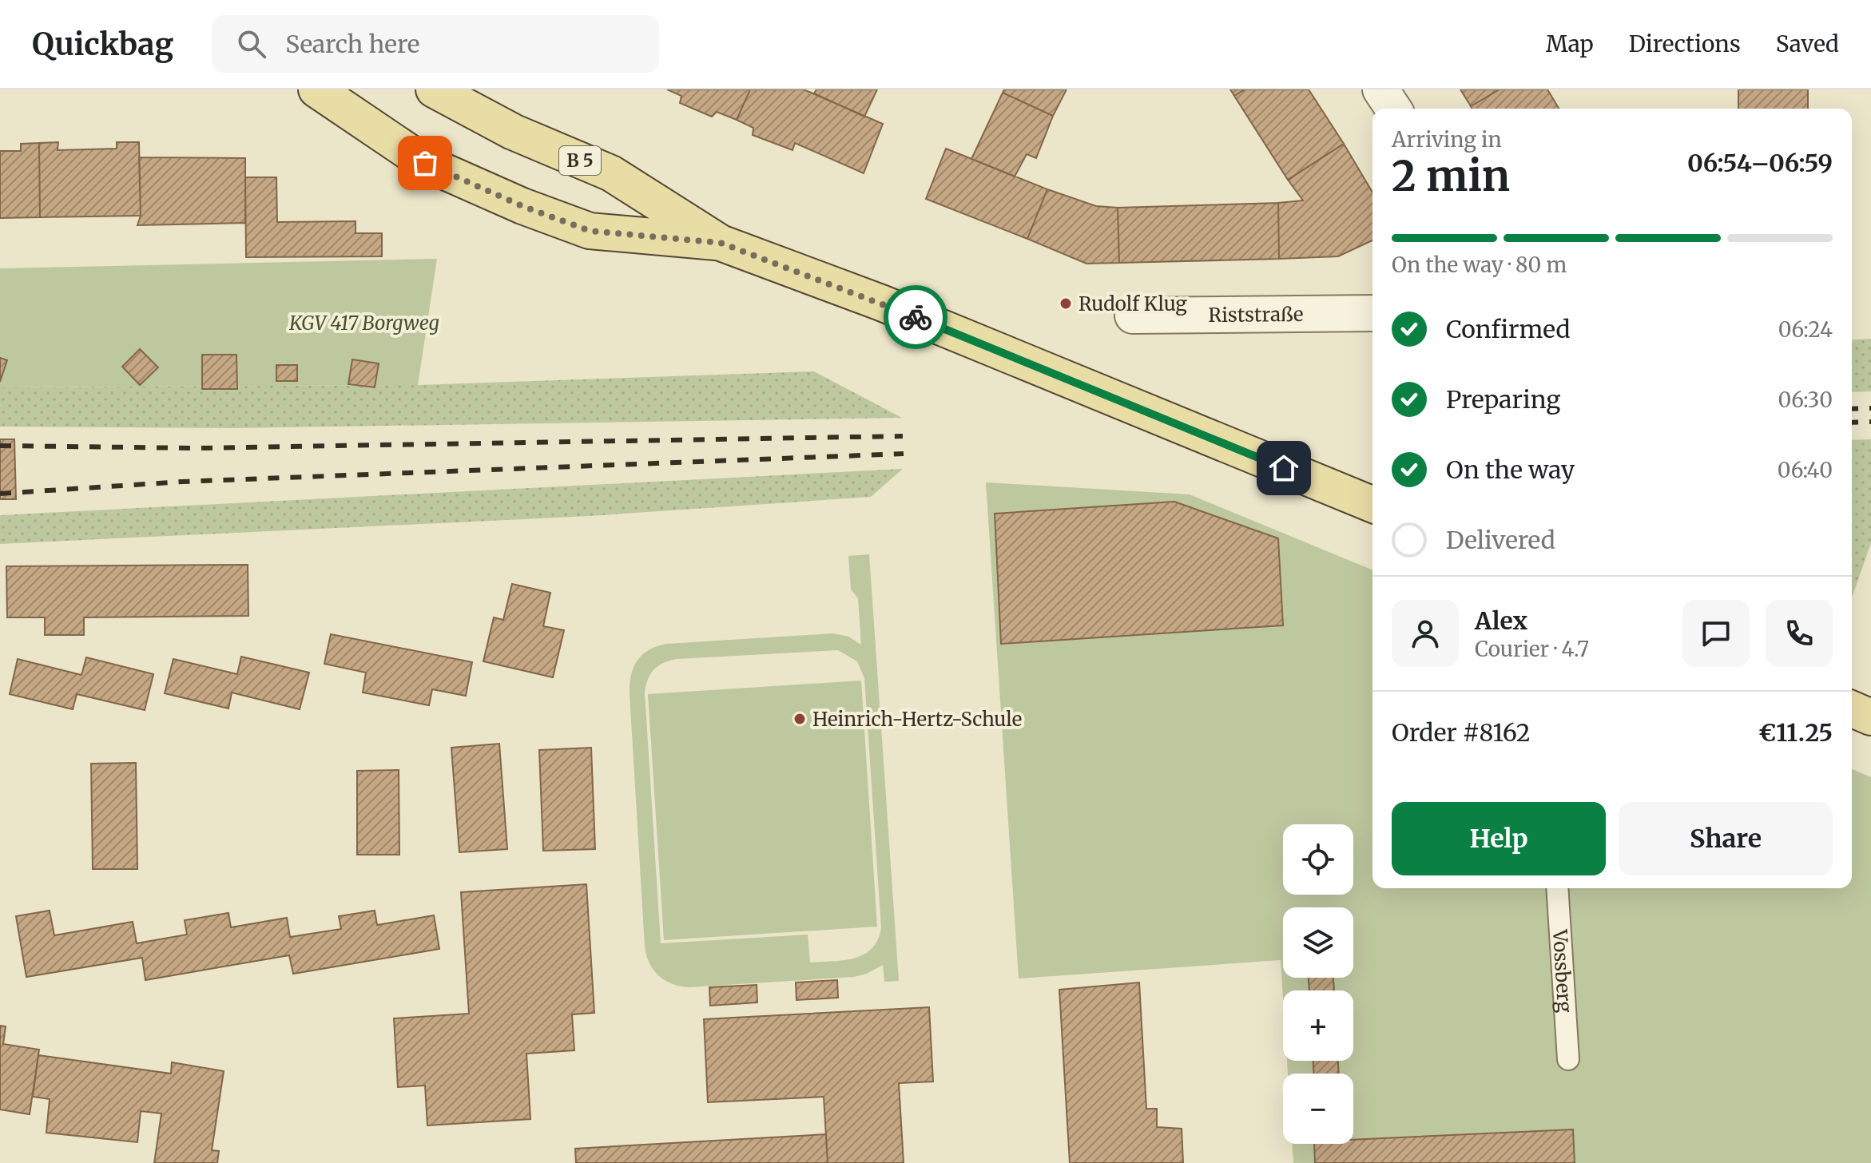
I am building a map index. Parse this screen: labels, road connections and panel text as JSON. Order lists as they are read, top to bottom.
{
  "streets": {
    "main road": ["B 5"],
    "street": ["Riststraße"],
    "lane": ["Vossberg"]
  },
  "parks": ["KGV 417 Borgweg"],
  "places": ["Rudolf Klug", "Heinrich-Hertz-Schule"],
  "page": {
    "header": "Quickbag",
    "search": "Search here",
    "nav": ["Map", "Directions", "Saved"],
    "heading": ["2 min", "Arriving in", "06:54–06:59"],
    "panel": [
      "Alex",
      "Courier · 4.7",
      "Order #8162",
      "€11.25"
    ],
    "bar": "On the way · 80 m",
    "list": [
      ["Confirmed", "06:24"],
      ["Preparing", "06:30"],
      ["On the way", "06:40"],
      "Delivered"
    ],
    "buttons": ["Help", "Share"],
    "map_buttons": ["+", "−"]
  }
}
